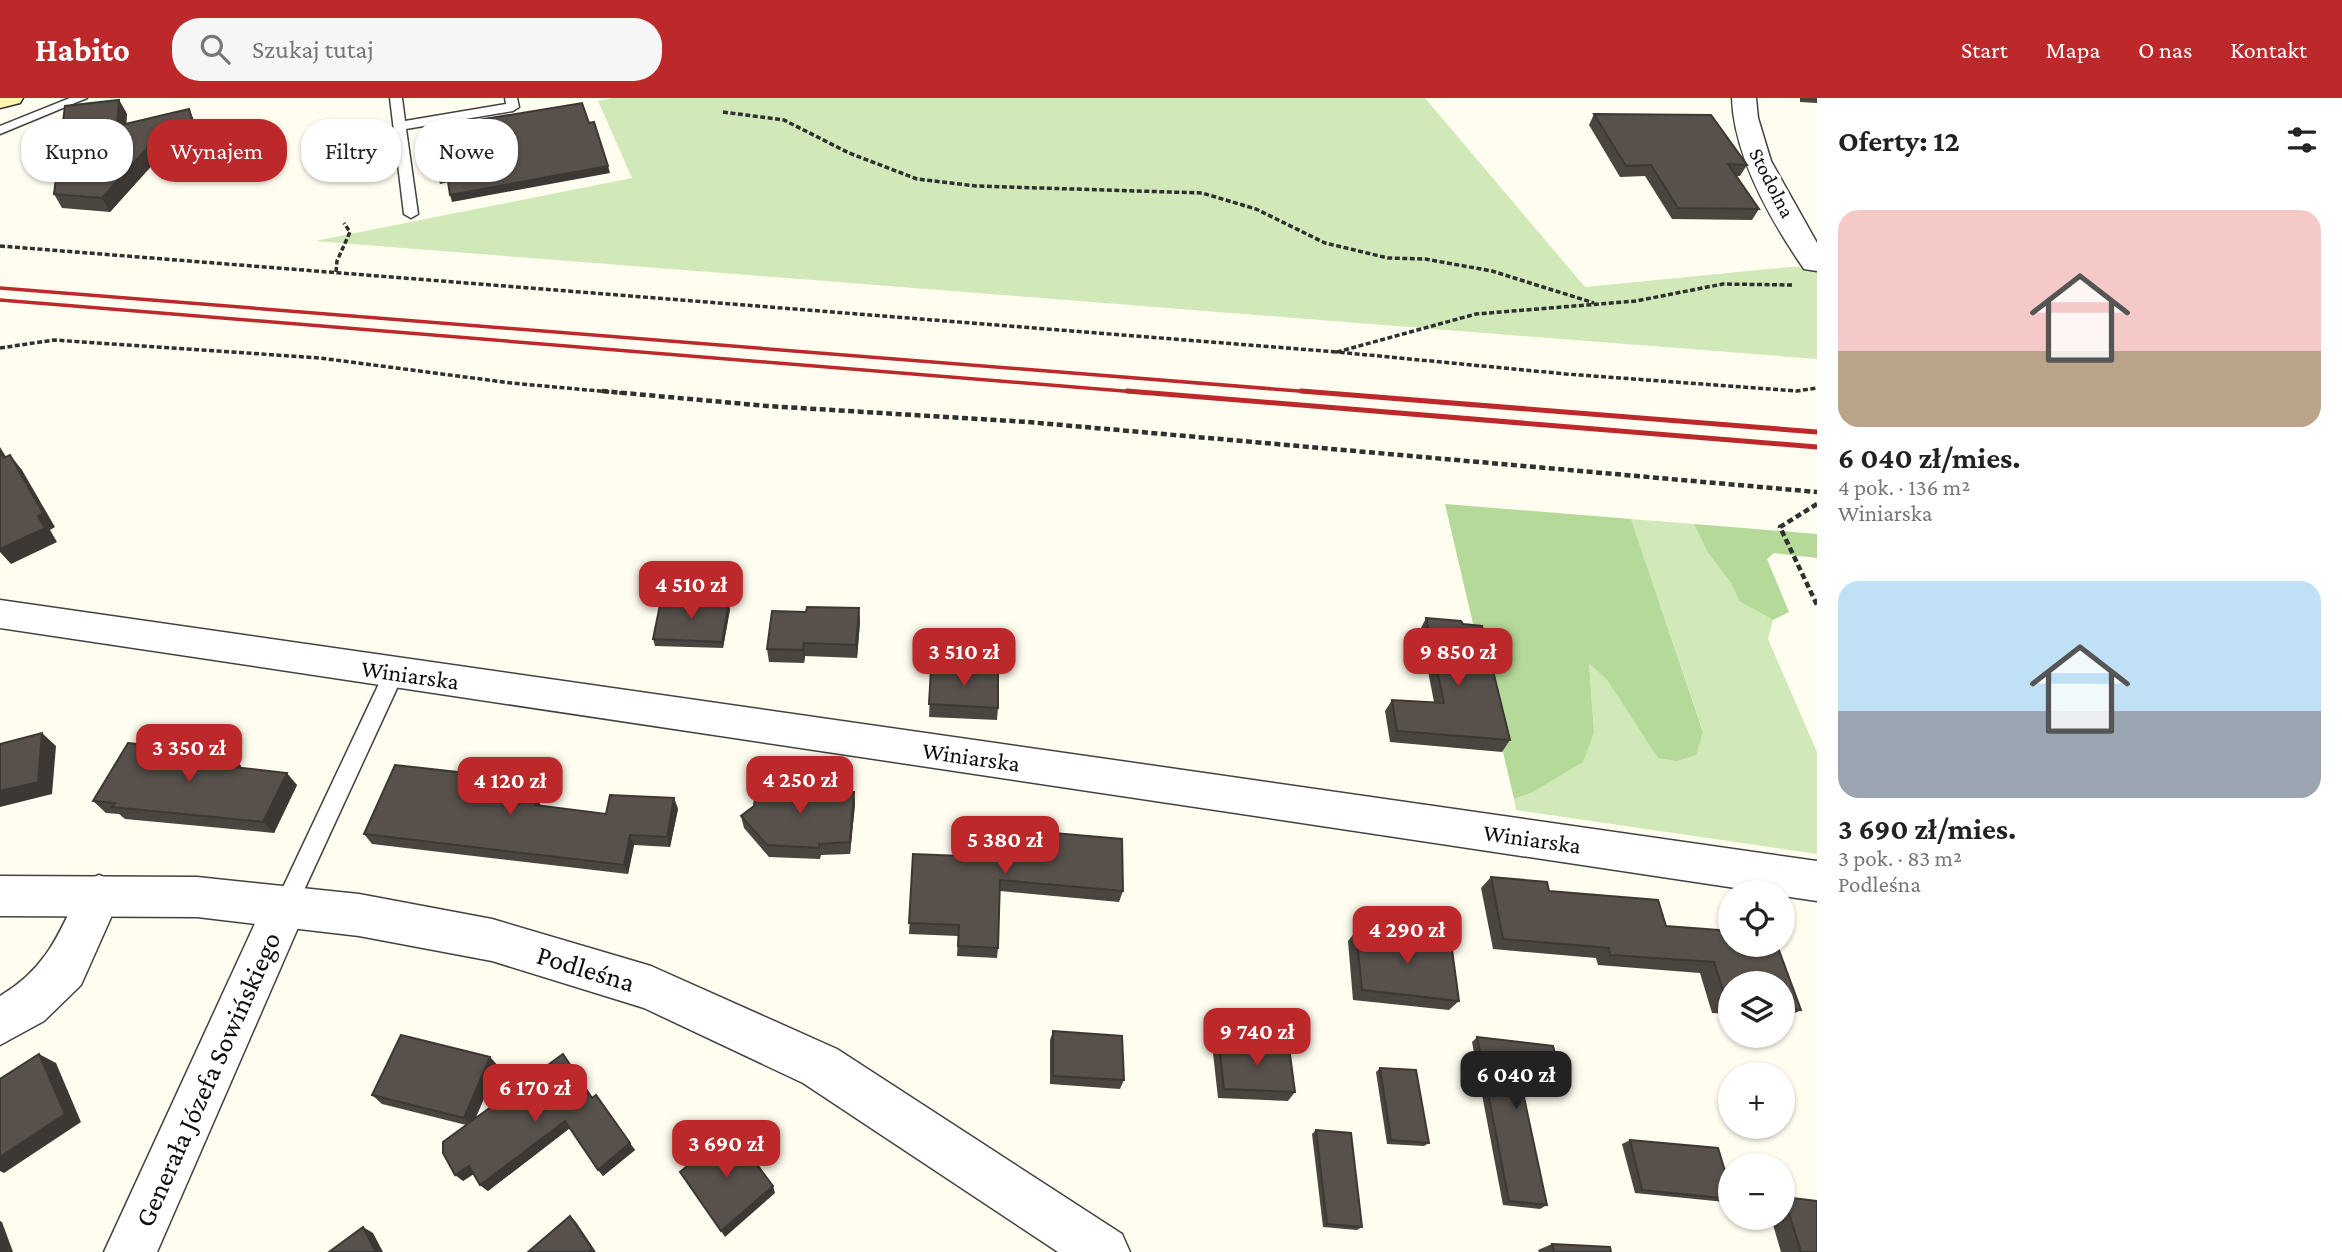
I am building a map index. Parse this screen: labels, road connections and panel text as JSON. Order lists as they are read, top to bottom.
{
  "streets": {
    "street": [
      "Stodolna",
      "Winiarska",
      "Podleśna",
      "Generała Józefa Sowińskiego"
    ]
  },
  "crossings": [
    ["Podleśna", "Generała Józefa Sowińskiego"]
  ],
  "page": {
    "header": "Habito",
    "search": "Szukaj tutaj",
    "nav": [
      "Start",
      "Mapa",
      "O nas",
      "Kontakt"
    ],
    "heading": "Oferty: 12",
    "chip": [
      "Kupno",
      "Wynajem",
      "Filtry",
      "Nowe"
    ],
    "list": [
      {
        "name": "6 040 zł/mies.",
        "note": "4 pok. · 136 m² · Winiarska"
      },
      {
        "name": "3 690 zł/mies.",
        "note": "3 pok. · 83 m² · Podleśna"
      }
    ],
    "price": [
      "4 510 zł",
      "3 510 zł",
      "9 850 zł",
      "3 350 zł",
      "4 250 zł",
      "4 120 zł",
      "5 380 zł",
      "4 290 zł",
      "9 740 zł",
      "6 040 zł",
      "6 170 zł",
      "3 690 zł"
    ],
    "map_buttons": ["+", "−"]
  }
}
